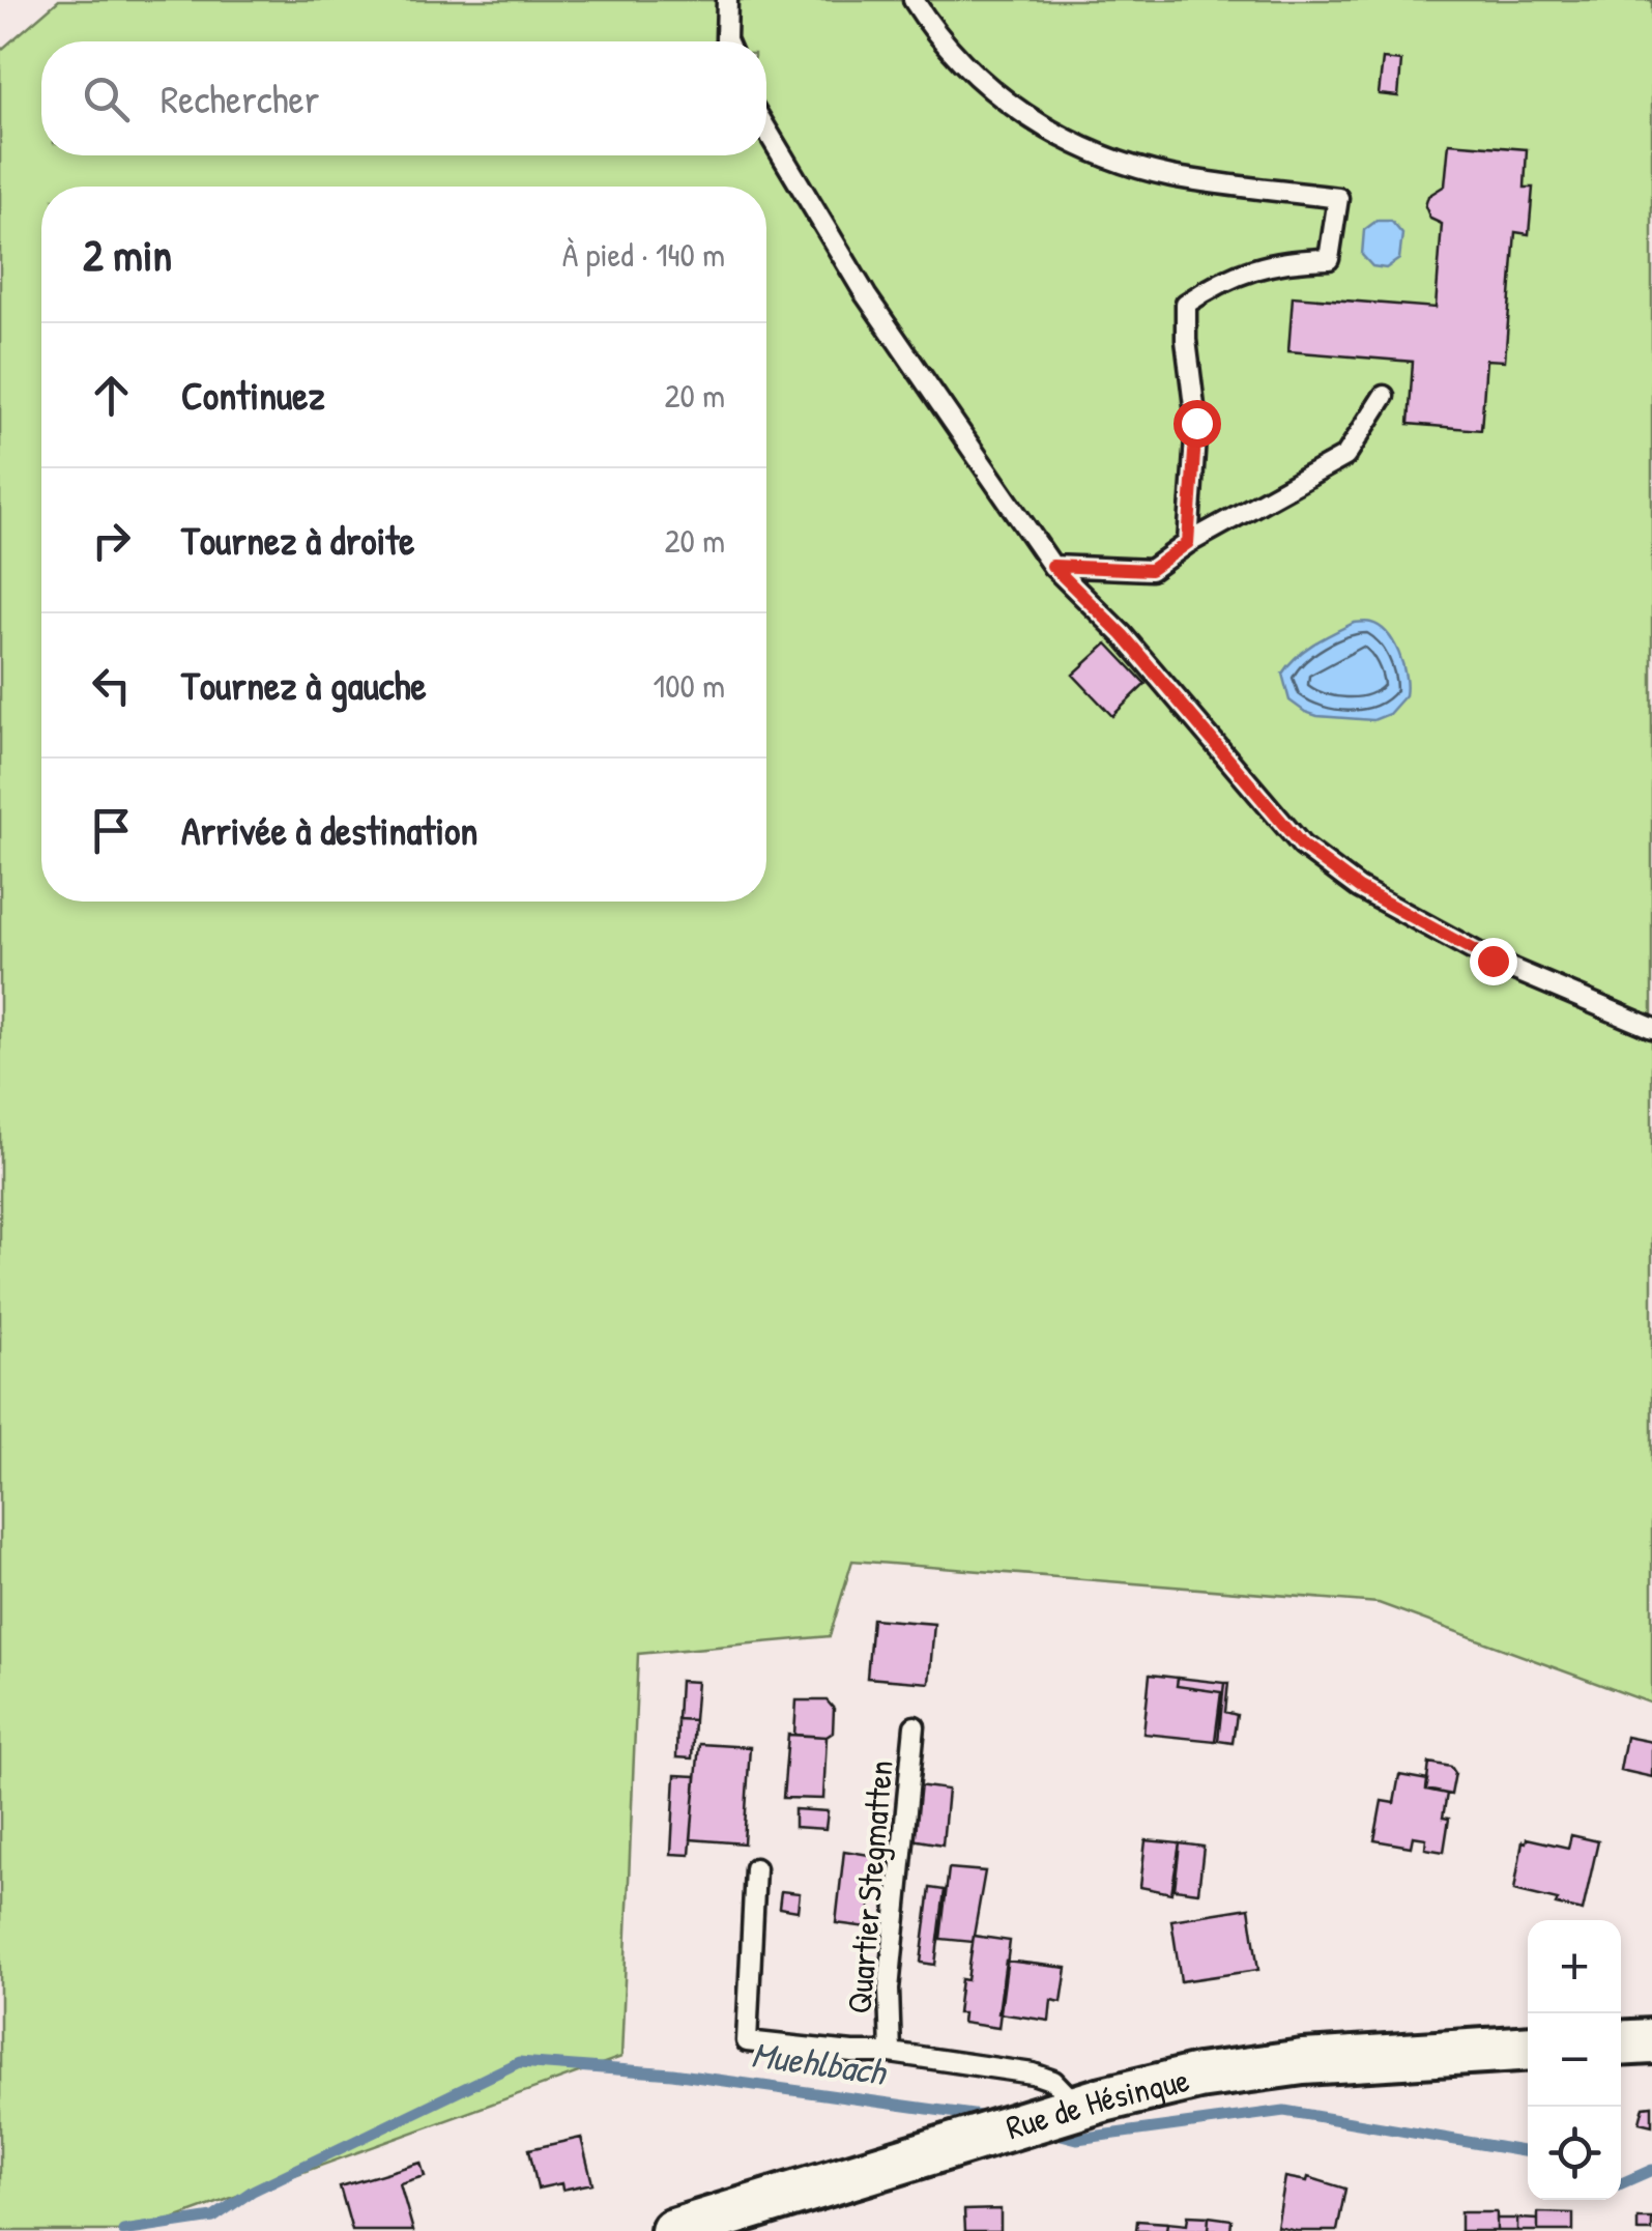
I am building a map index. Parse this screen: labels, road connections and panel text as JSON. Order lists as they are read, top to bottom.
{
  "streets": {
    "street": ["Rue de Hésingue"],
    "lane": ["Quartier Stegmatten"]
  },
  "crossings": [
    ["Quartier Stegmatten", "Rue de Hésingue"]
  ],
  "water": ["Muehlbach"],
  "page": {
    "search": "Rechercher",
    "heading": ["2 min", "À pied · 140 m"],
    "list": [
      ["Continuez", "20 m"],
      ["Tournez à droite", "20 m"],
      ["Tournez à gauche", "100 m"],
      "Arrivée à destination"
    ],
    "map_buttons": ["+", "−"]
  }
}
